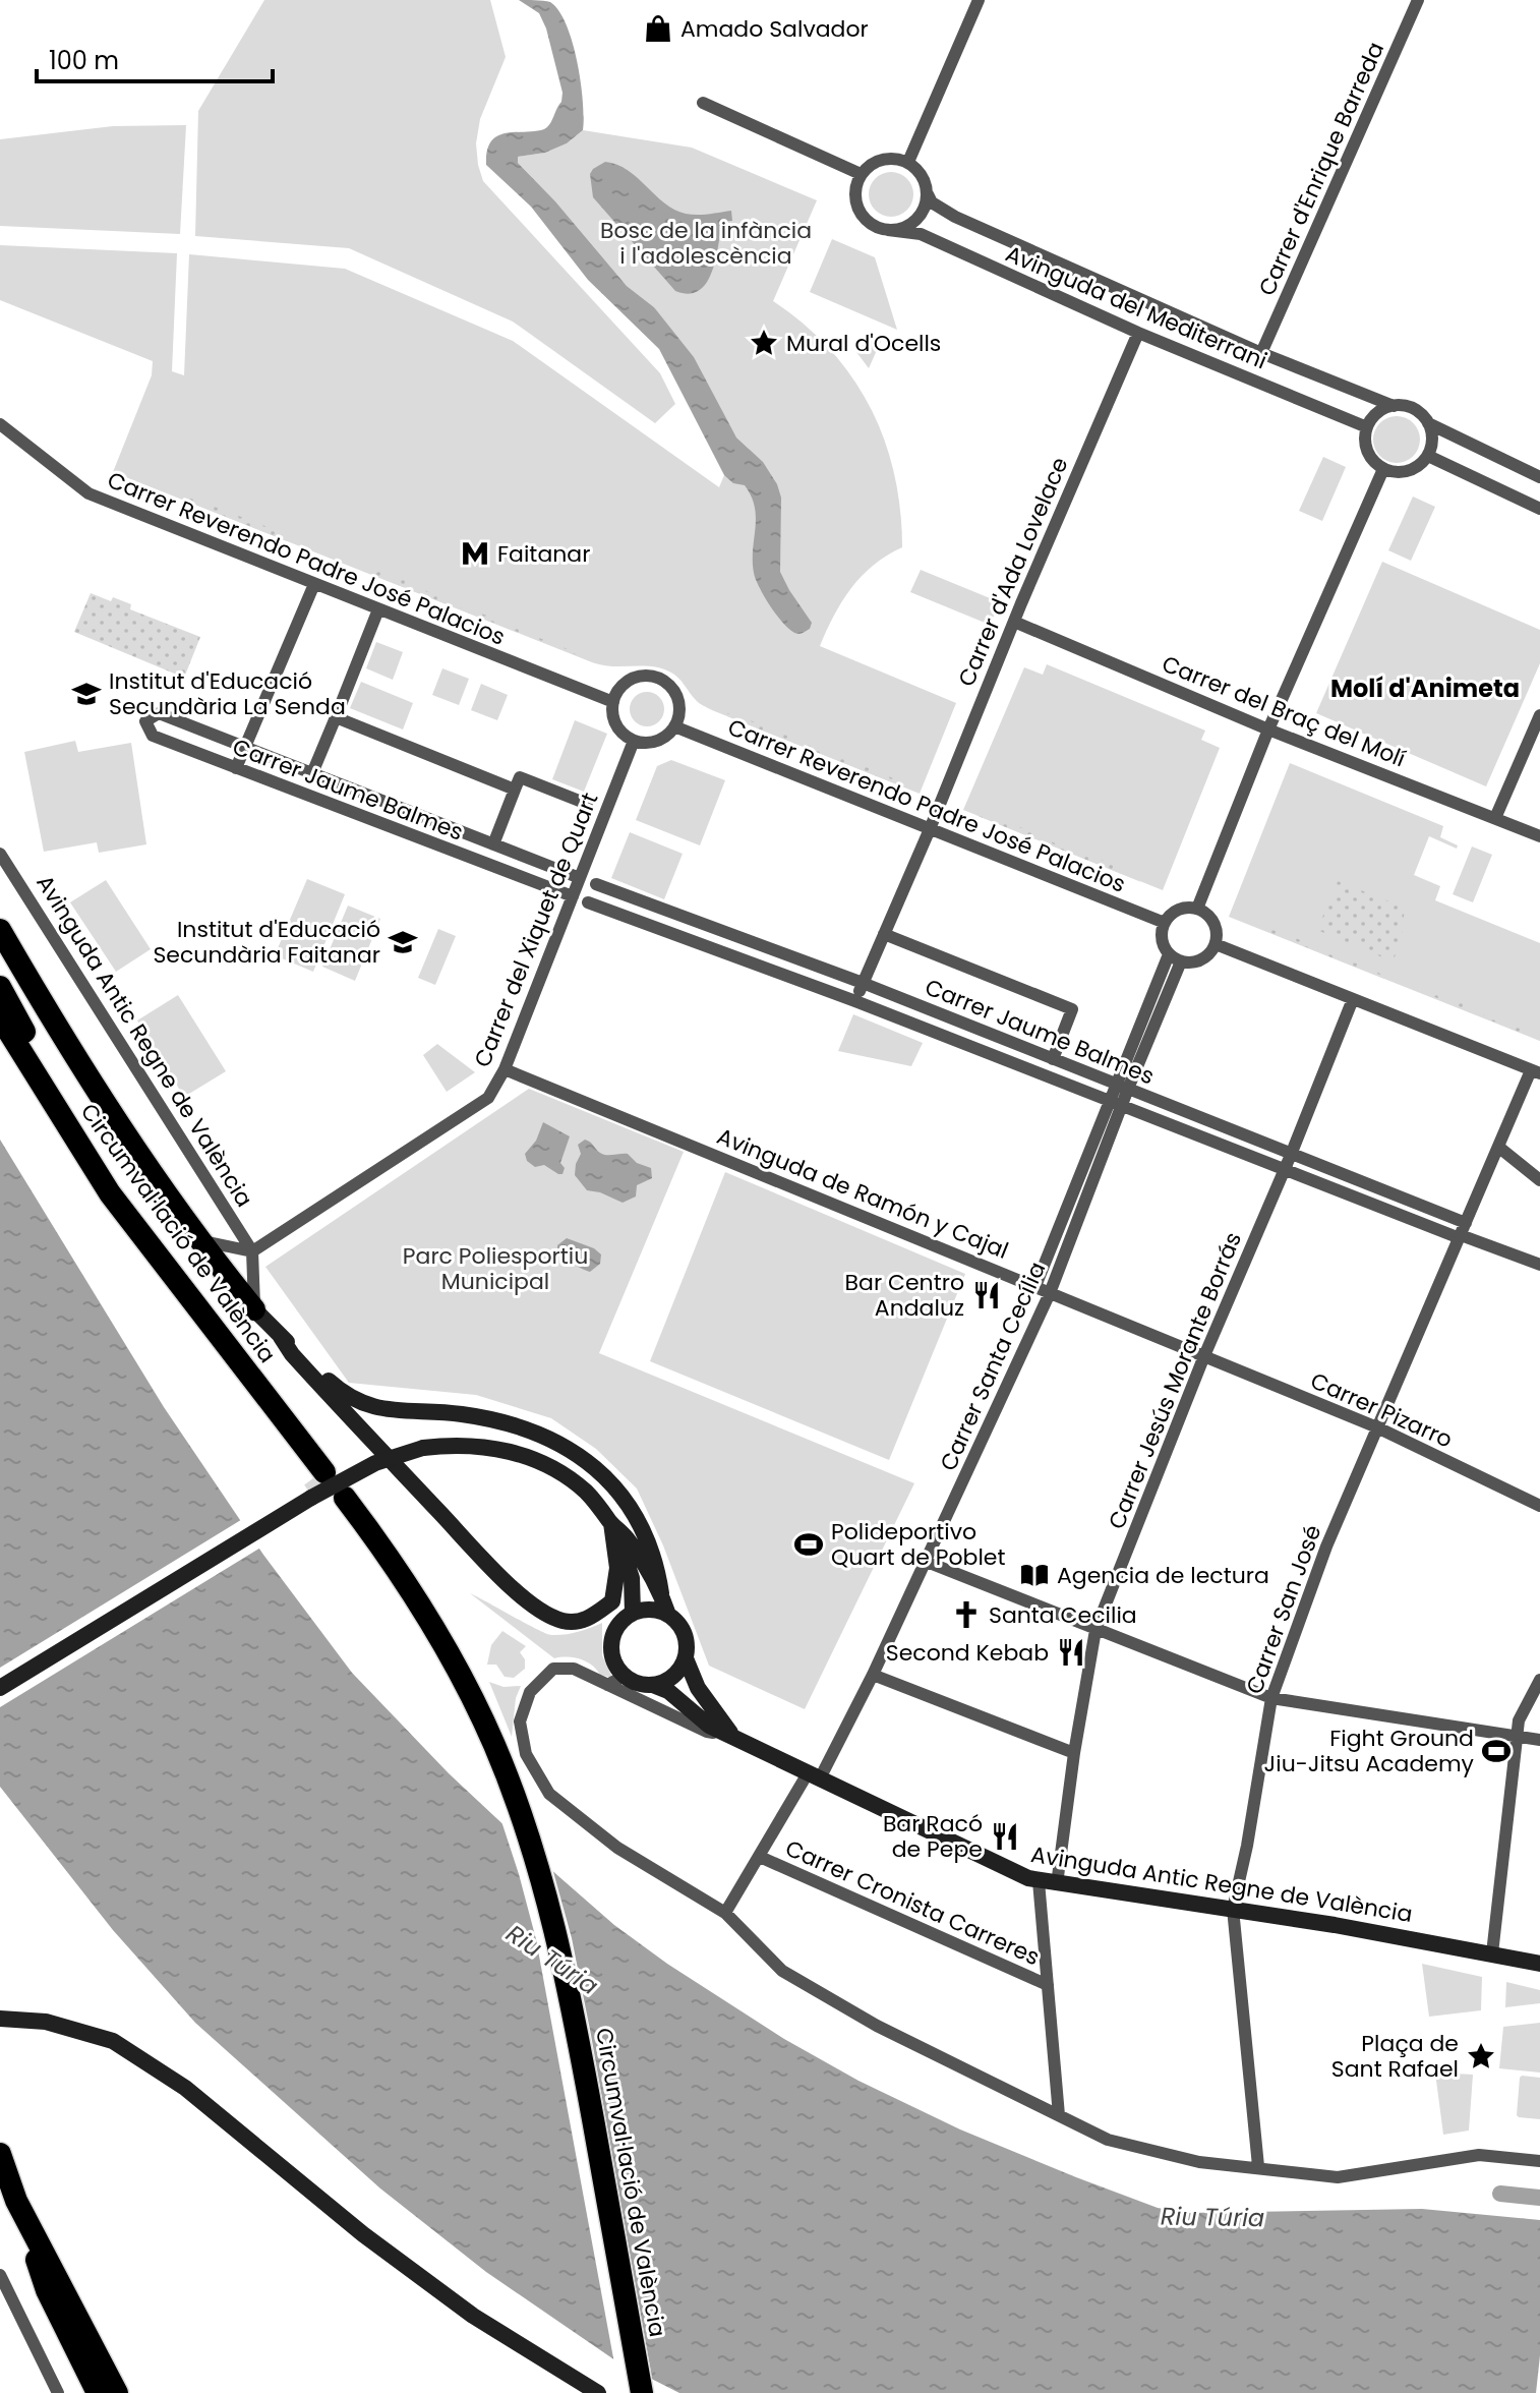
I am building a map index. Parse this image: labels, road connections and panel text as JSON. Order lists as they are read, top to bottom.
{
  "streets": {
    "highway": ["Circumval·lació de València"],
    "main road": ["Avinguda Antic Regne de València"],
    "street": [
      "Carrer d'Enrique Barreda",
      "Avinguda del Mediterrani",
      "Carrer Reverendo Padre José Palacios",
      "Carrer d'Ada Lovelace",
      "Carrer del Braç del Molí",
      "Carrer Jaume Balmes",
      "Carrer del Xiquet de Quart",
      "Avinguda de Ramón y Cajal",
      "Carrer Santa Cecília",
      "Carrer Jesús Morante Borrás",
      "Carrer Pizarro",
      "Carrer San José",
      "Carrer Cronista Carreres"
    ]
  },
  "crossings": [
    ["Carrer d'Enrique Barreda", "Avinguda del Mediterrani"],
    ["Avinguda del Mediterrani", "Carrer d'Ada Lovelace"],
    ["Carrer Reverendo Padre José Palacios", "Carrer d'Ada Lovelace"],
    ["Carrer Reverendo Padre José Palacios", "Carrer del Xiquet de Quart"],
    ["Carrer Reverendo Padre José Palacios", "Carrer Santa Cecília"],
    ["Carrer d'Ada Lovelace", "Carrer del Braç del Molí"],
    ["Carrer d'Ada Lovelace", "Carrer Jaume Balmes"],
    ["Carrer Jaume Balmes", "Carrer del Xiquet de Quart"],
    ["Carrer Jaume Balmes", "Carrer Santa Cecília"],
    ["Carrer Jaume Balmes", "Carrer Jesús Morante Borrás"],
    ["Carrer Jaume Balmes", "Carrer San José"],
    ["Carrer del Xiquet de Quart", "Avinguda Antic Regne de València"],
    ["Carrer del Xiquet de Quart", "Avinguda de Ramón y Cajal"],
    ["Avinguda Antic Regne de València", "Carrer Santa Cecília"],
    ["Avinguda Antic Regne de València", "Carrer Jesús Morante Borrás"],
    ["Avinguda Antic Regne de València", "Carrer San José"],
    ["Avinguda de Ramón y Cajal", "Carrer Santa Cecília"],
    ["Avinguda de Ramón y Cajal", "Carrer Jesús Morante Borrás"],
    ["Avinguda de Ramón y Cajal", "Carrer Pizarro"],
    ["Carrer Santa Cecília", "Carrer Cronista Carreres"],
    ["Carrer Jesús Morante Borrás", "Carrer Pizarro"],
    ["Carrer Pizarro", "Carrer San José"]
  ],
  "districts": ["Molí d'Animeta"],
  "water": ["Riu Túria"],
  "parks": ["Bosc de la infància i l'adolescència", "Parc Poliesportiu Municipal"],
  "places": {
    "shop": ["Amado Salvador"],
    "place": ["Mural d'Ocells", "Plaça de Sant Rafael"],
    "metro station": ["Faitanar"],
    "school or university": ["Institut d'Educació Secundària La Senda", "Institut d'Educació Secundària Faitanar"],
    "restaurant": ["Bar Centro Andaluz", "Second Kebab", "Bar Racó de Pepe"],
    "sports": ["Polideportivo Quart de Poblet", "Fight Ground Jiu-Jitsu Academy"],
    "library": ["Agencia de lectura"],
    "church": ["Santa Cecilia"]
  },
  "scale_bar": "100 m"
}
